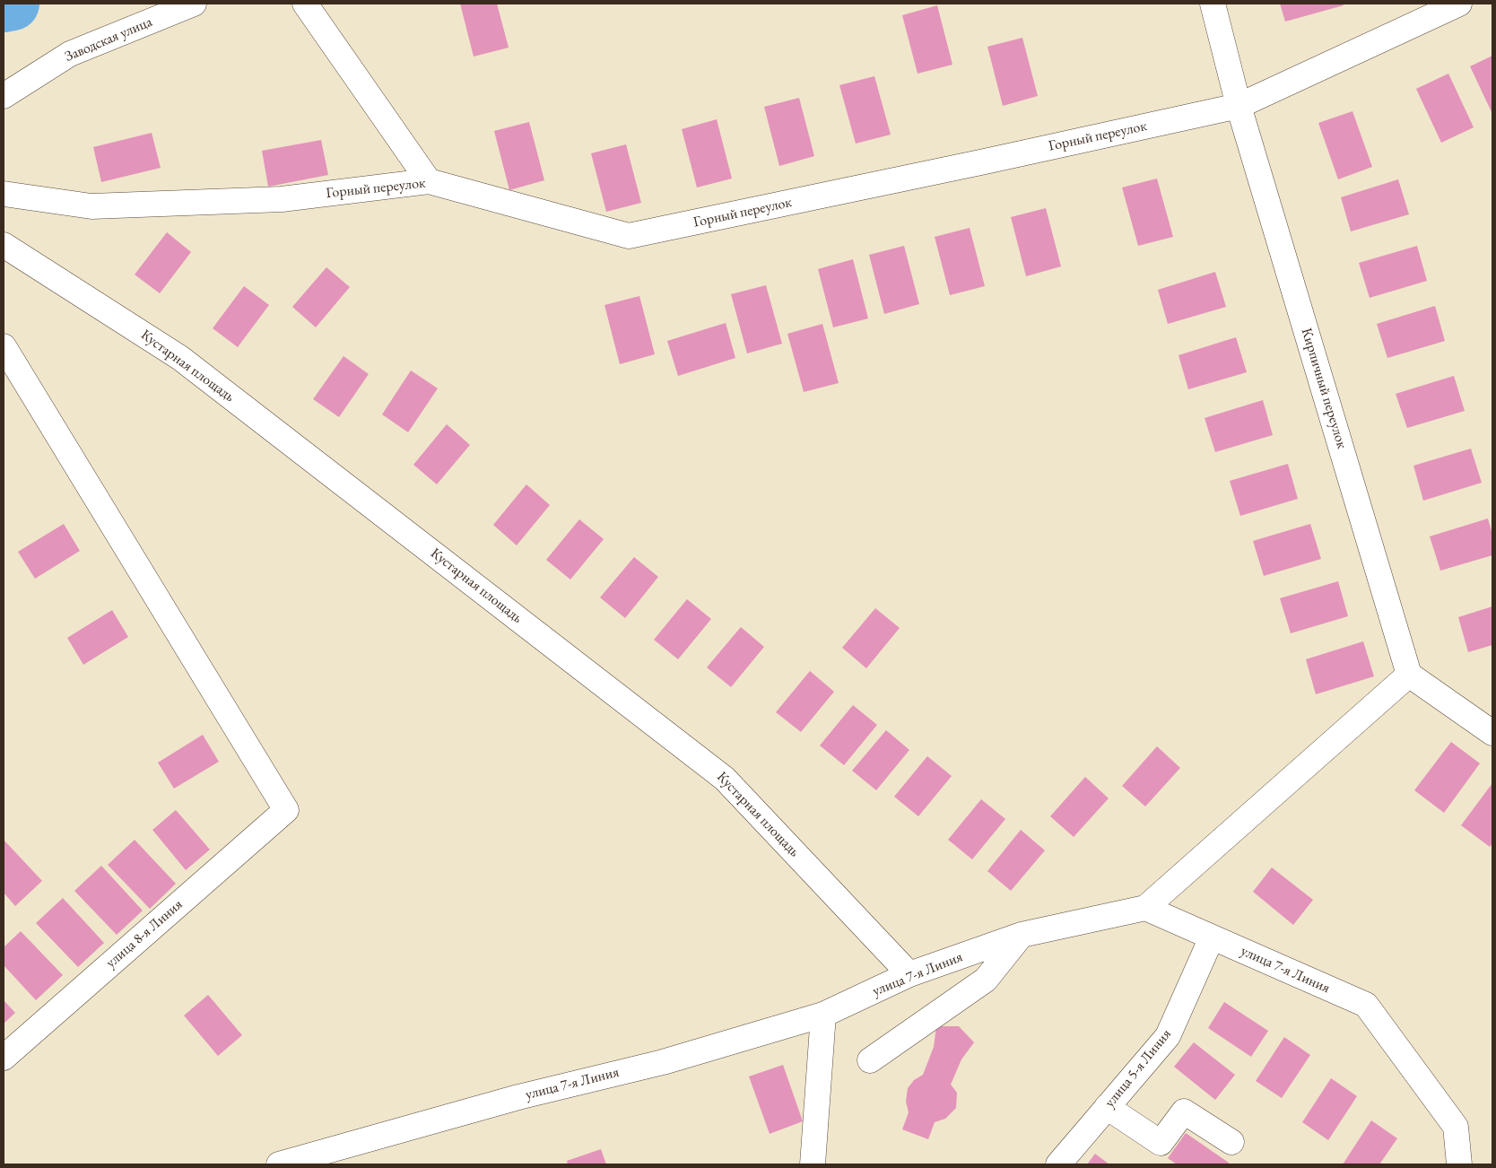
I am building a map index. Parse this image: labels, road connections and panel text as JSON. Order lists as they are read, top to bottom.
{
  "streets": {
    "street": [
      "Заводская улица",
      "Горный переулок",
      "Кустарная площадь",
      "Кирпичный переулок",
      "улица 8-я Линия",
      "улица 7-я Линия",
      "улица 5-я Линия"
    ]
  },
  "crossings": [
    ["Горный переулок", "Кирпичный переулок"],
    ["Кустарная площадь", "улица 7-я Линия"],
    ["улица 7-я Линия", "улица 5-я Линия"]
  ]
}
